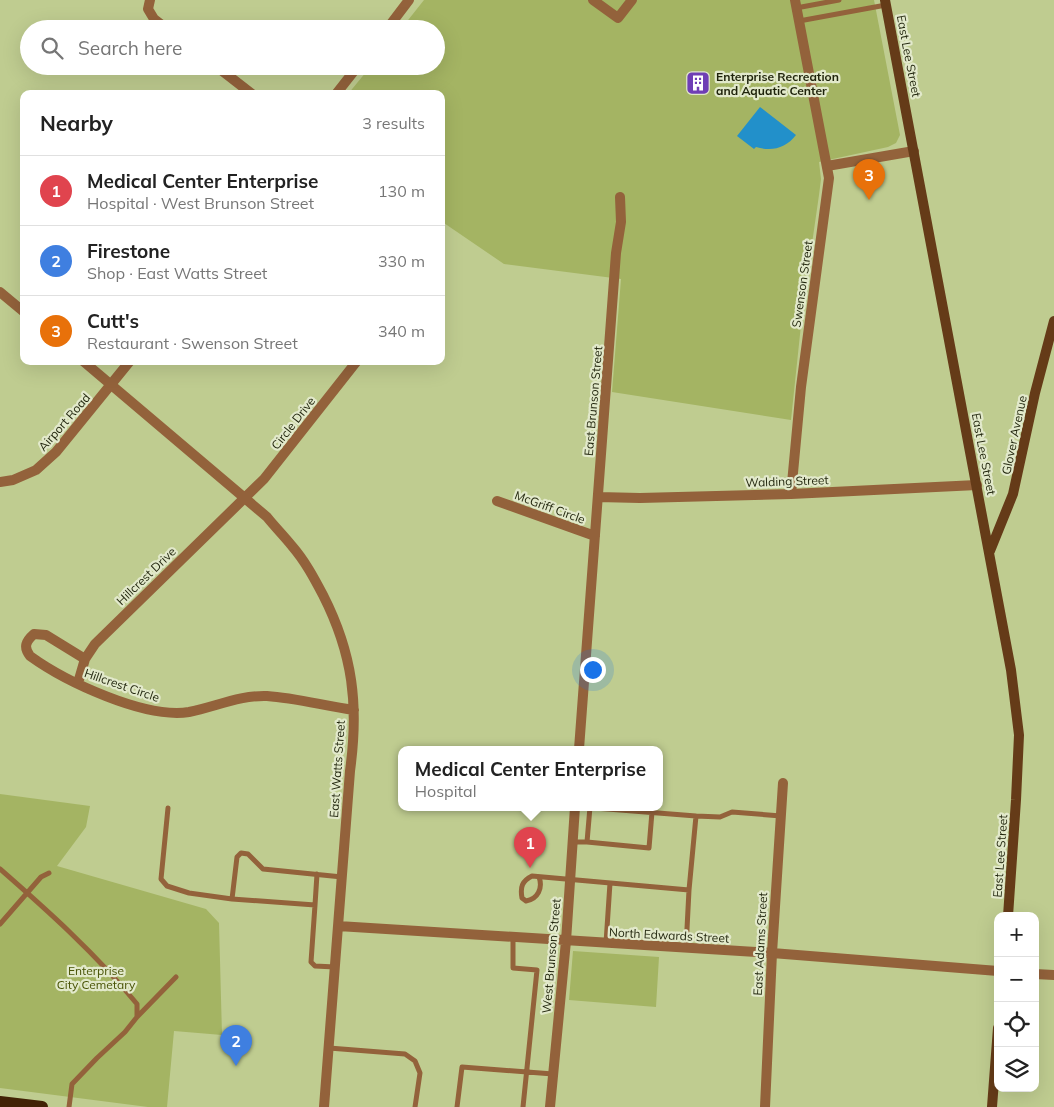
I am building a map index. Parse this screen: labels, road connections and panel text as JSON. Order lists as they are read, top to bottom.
{
  "streets": {
    "main road": ["East Lee Street", "Glover Avenue"],
    "street": [
      "Swenson Street",
      "East Brunson Street",
      "Airport Road",
      "Circle Drive",
      "Walding Street",
      "McGriff Circle",
      "Hillcrest Drive",
      "Hillcrest Circle",
      "East Watts Street",
      "North Edwards Street",
      "East Adams Street",
      "West Brunson Street"
    ]
  },
  "crossings": [
    ["East Lee Street", "Glover Avenue"],
    ["East Lee Street", "Walding Street"],
    ["Swenson Street", "Walding Street"],
    ["East Brunson Street", "Walding Street"],
    ["East Brunson Street", "McGriff Circle"],
    ["Airport Road", "East Watts Street"],
    ["Circle Drive", "Hillcrest Drive"],
    ["Circle Drive", "East Watts Street"],
    ["Hillcrest Drive", "Hillcrest Circle"],
    ["Hillcrest Drive", "East Watts Street"],
    ["Hillcrest Circle", "East Watts Street"],
    ["East Watts Street", "North Edwards Street"],
    ["North Edwards Street", "East Adams Street"],
    ["North Edwards Street", "West Brunson Street"]
  ],
  "parks": ["Enterprise City Cemetary"],
  "places": {
    "building": ["Enterprise Recreation and Aquatic Center"]
  },
  "page": {
    "search": "Search here",
    "heading": ["Nearby", "3 results"],
    "list": [
      {
        "mark": "1",
        "name": "Medical Center Enterprise",
        "note": "Hospital · West Brunson Street",
        "value": "130 m"
      },
      {
        "mark": "2",
        "name": "Firestone",
        "note": "Shop · East Watts Street",
        "value": "330 m"
      },
      {
        "mark": "3",
        "name": "Cutt's",
        "note": "Restaurant · Swenson Street",
        "value": "340 m"
      }
    ],
    "pins": ["3", "1", "2"],
    "popup": ["Medical Center Enterprise", "Hospital"],
    "map_buttons": ["+", "−"]
  }
}
